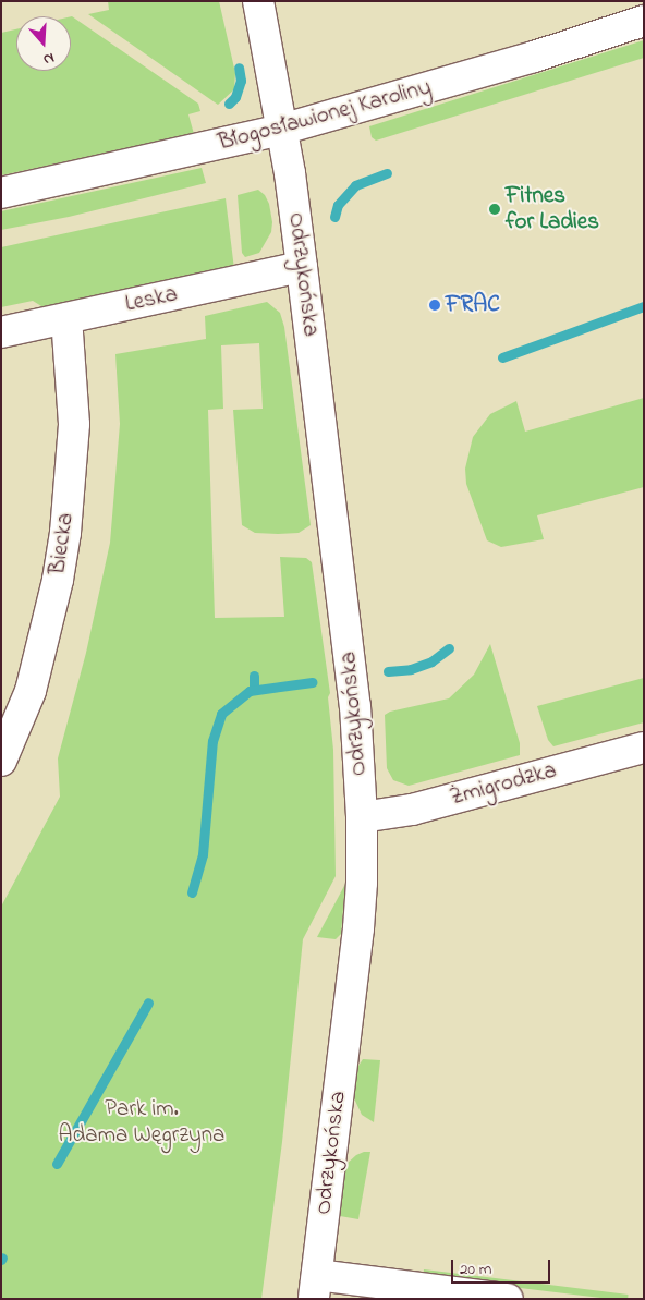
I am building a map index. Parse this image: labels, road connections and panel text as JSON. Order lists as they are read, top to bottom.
{
  "streets": {
    "street": [
      "Błogosławionej Karoliny",
      "Odrzykońska",
      "Leska",
      "Biecka",
      "Żmigrodzka"
    ]
  },
  "crossings": [
    ["Błogosławionej Karoliny", "Odrzykońska"],
    ["Odrzykońska", "Leska"],
    ["Odrzykońska", "Żmigrodzka"],
    ["Leska", "Biecka"]
  ],
  "parks": ["Park im. Adama Węgrzyna"],
  "places": ["Fitnes for Ladies", "FRAC"],
  "scale_bar": "20 m",
  "north": "bottom"
}
